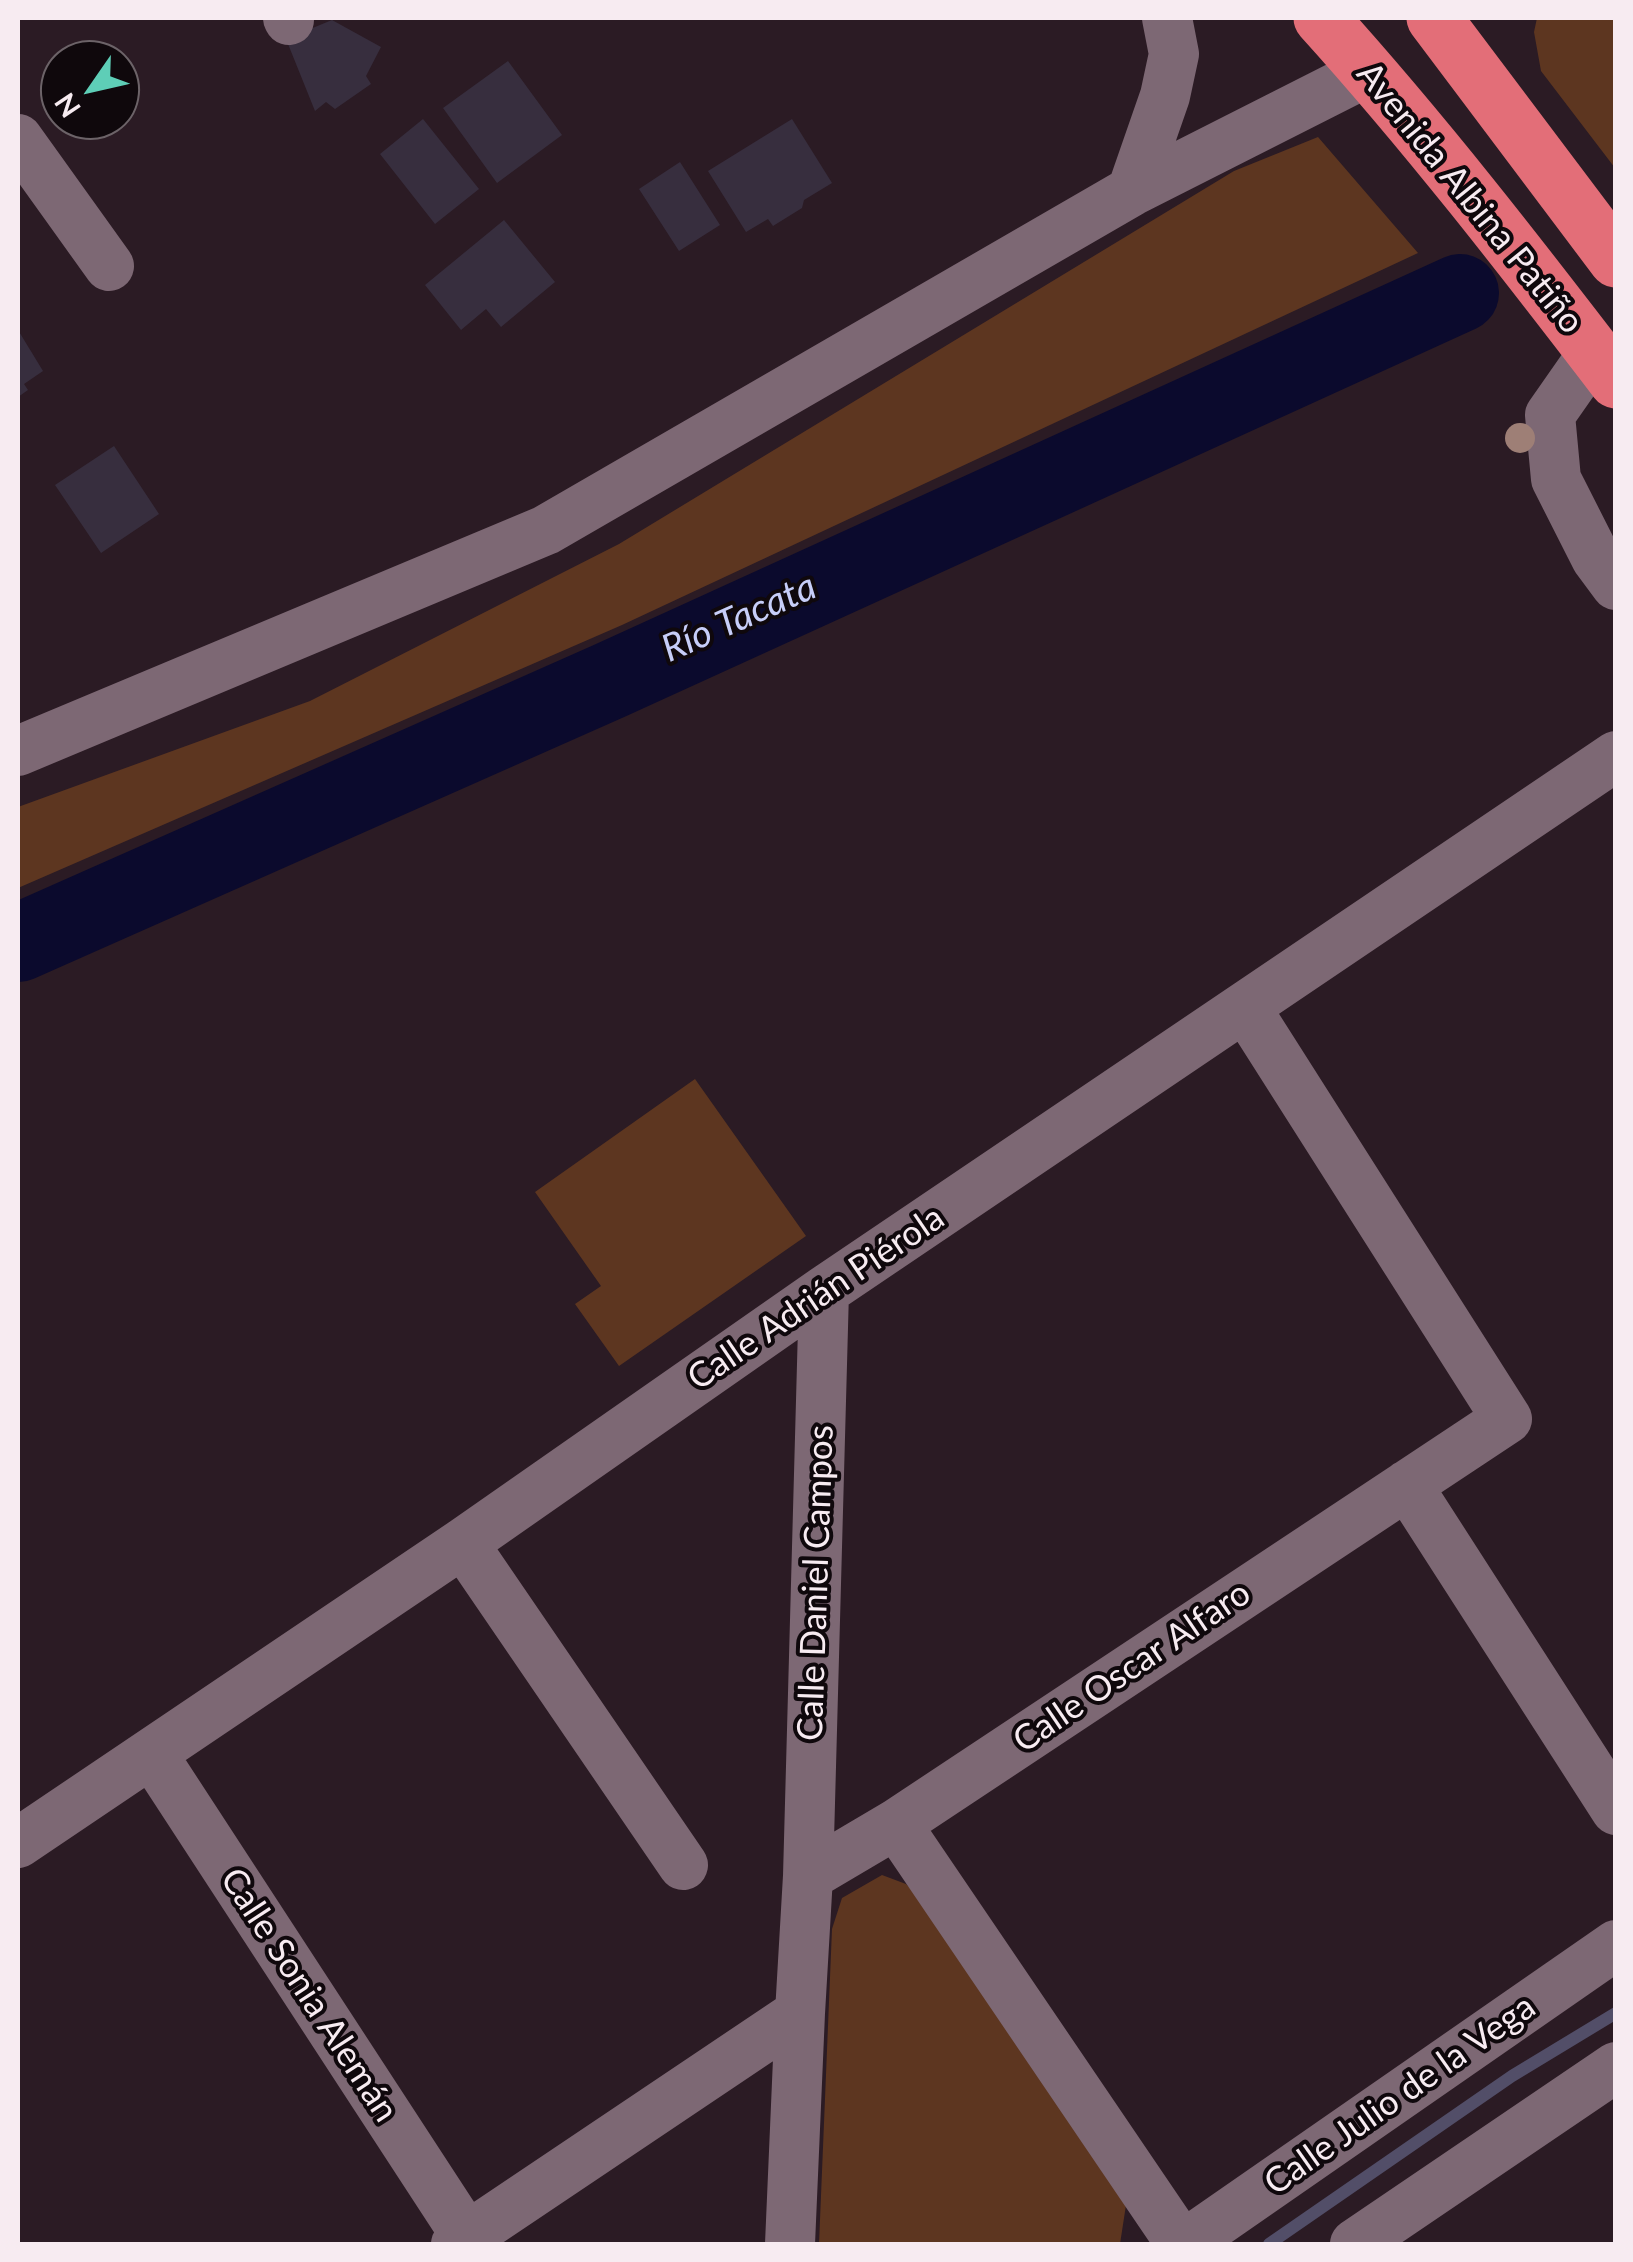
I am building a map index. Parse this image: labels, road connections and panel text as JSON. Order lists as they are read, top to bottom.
{
  "streets": {
    "highway": ["Avenida Albina Patiño"],
    "street": [
      "Calle Adrián Piérola",
      "Calle Daniel Campos",
      "Calle Oscar Alfaro",
      "Calle Sonia Alemán",
      "Calle Julio de la Vega"
    ]
  },
  "crossings": [
    ["Calle Adrián Piérola", "Calle Daniel Campos"],
    ["Calle Adrián Piérola", "Calle Oscar Alfaro"],
    ["Calle Adrián Piérola", "Calle Sonia Alemán"],
    ["Calle Daniel Campos", "Calle Oscar Alfaro"]
  ],
  "water": ["Río Tacata"],
  "north": "bottom left"
}
